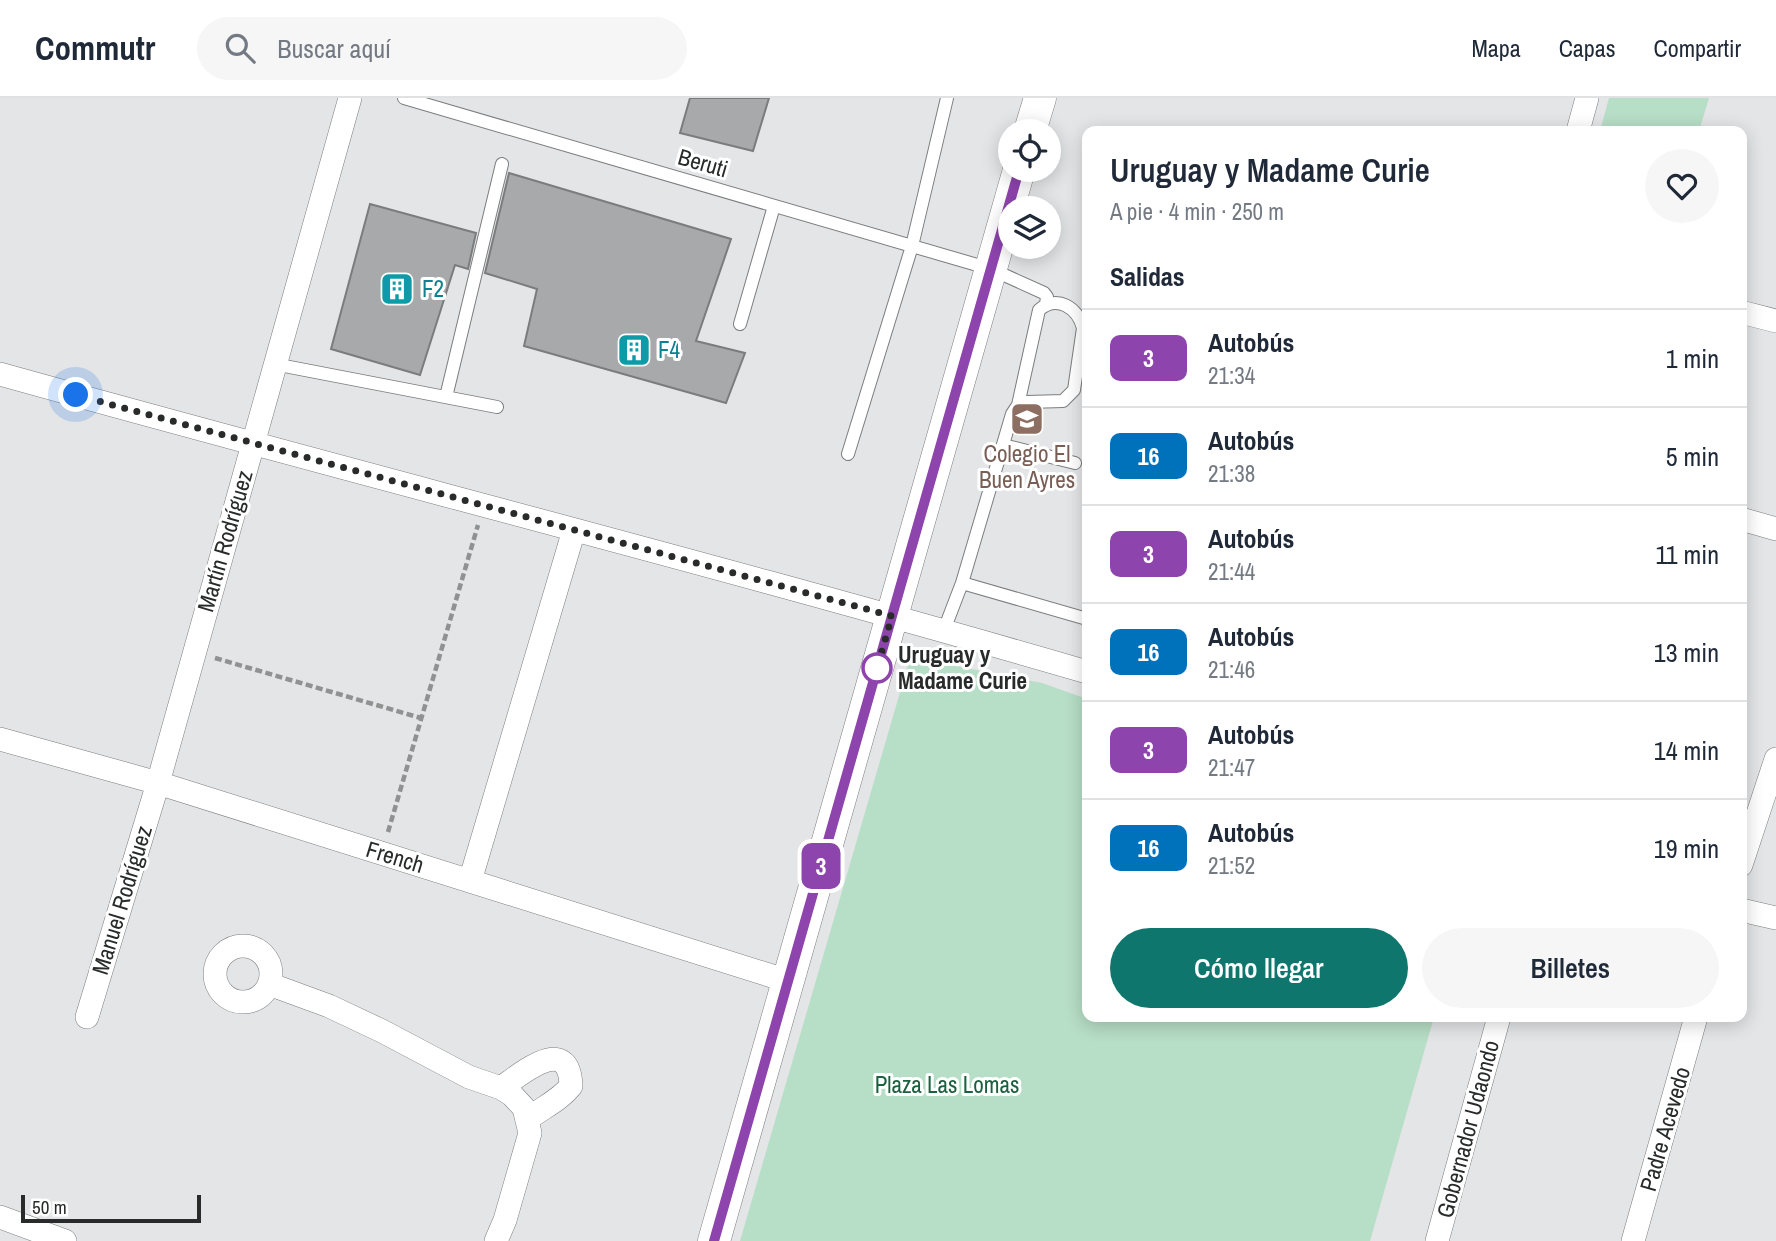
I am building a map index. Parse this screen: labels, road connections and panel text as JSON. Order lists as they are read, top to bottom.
{
  "streets": {
    "street": [
      "Martín Rodríguez",
      "French",
      "Manuel Rodríguez",
      "Gobernador Udaondo",
      "Padre Acevedo"
    ],
    "lane": ["Beruti"]
  },
  "crossings": [
    ["Martín Rodríguez", "French"],
    ["Martín Rodríguez", "Manuel Rodríguez"],
    ["French", "Manuel Rodríguez"]
  ],
  "parks": ["Plaza Las Lomas"],
  "places": {
    "building": ["F2", "F4"],
    "school or university": ["Colegio El Buen Ayres"],
    "other": ["Uruguay y Madame Curie"]
  },
  "lines": ["bus line 3"],
  "scale_bar": "50 m",
  "page": {
    "header": "Commutr",
    "search": "Buscar aquí",
    "nav": ["Mapa", "Capas", "Compartir"],
    "on_map": "3",
    "heading": [
      ["Uruguay y Madame Curie", "A pie · 4 min · 250 m"],
      "Salidas"
    ],
    "list": [
      {
        "mark": "3",
        "name": "Autobús",
        "note": "21:34",
        "value": "1 min"
      },
      {
        "mark": "16",
        "name": "Autobús",
        "note": "21:38",
        "value": "5 min"
      },
      {
        "mark": "3",
        "name": "Autobús",
        "note": "21:44",
        "value": "11 min"
      },
      {
        "mark": "16",
        "name": "Autobús",
        "note": "21:46",
        "value": "13 min"
      },
      {
        "mark": "3",
        "name": "Autobús",
        "note": "21:47",
        "value": "14 min"
      },
      {
        "mark": "16",
        "name": "Autobús",
        "note": "21:52",
        "value": "19 min"
      }
    ],
    "buttons": ["Cómo llegar", "Billetes"],
    "scale": "50 m"
  }
}
